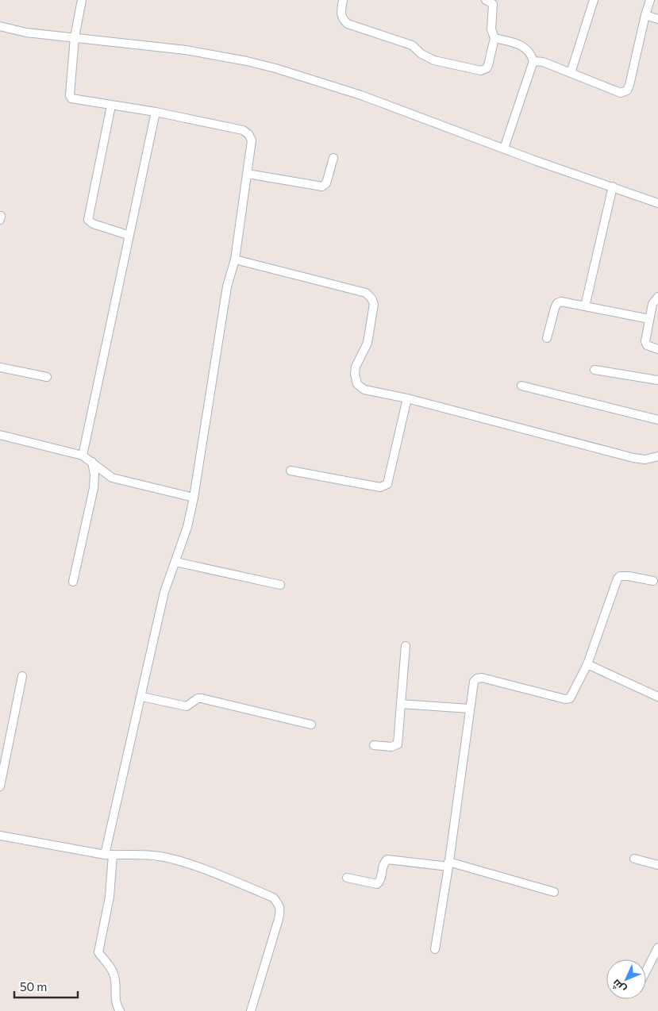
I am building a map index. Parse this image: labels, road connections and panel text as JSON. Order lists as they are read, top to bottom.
{
  "scale_bar": "50 m",
  "north": "bottom left"
}
